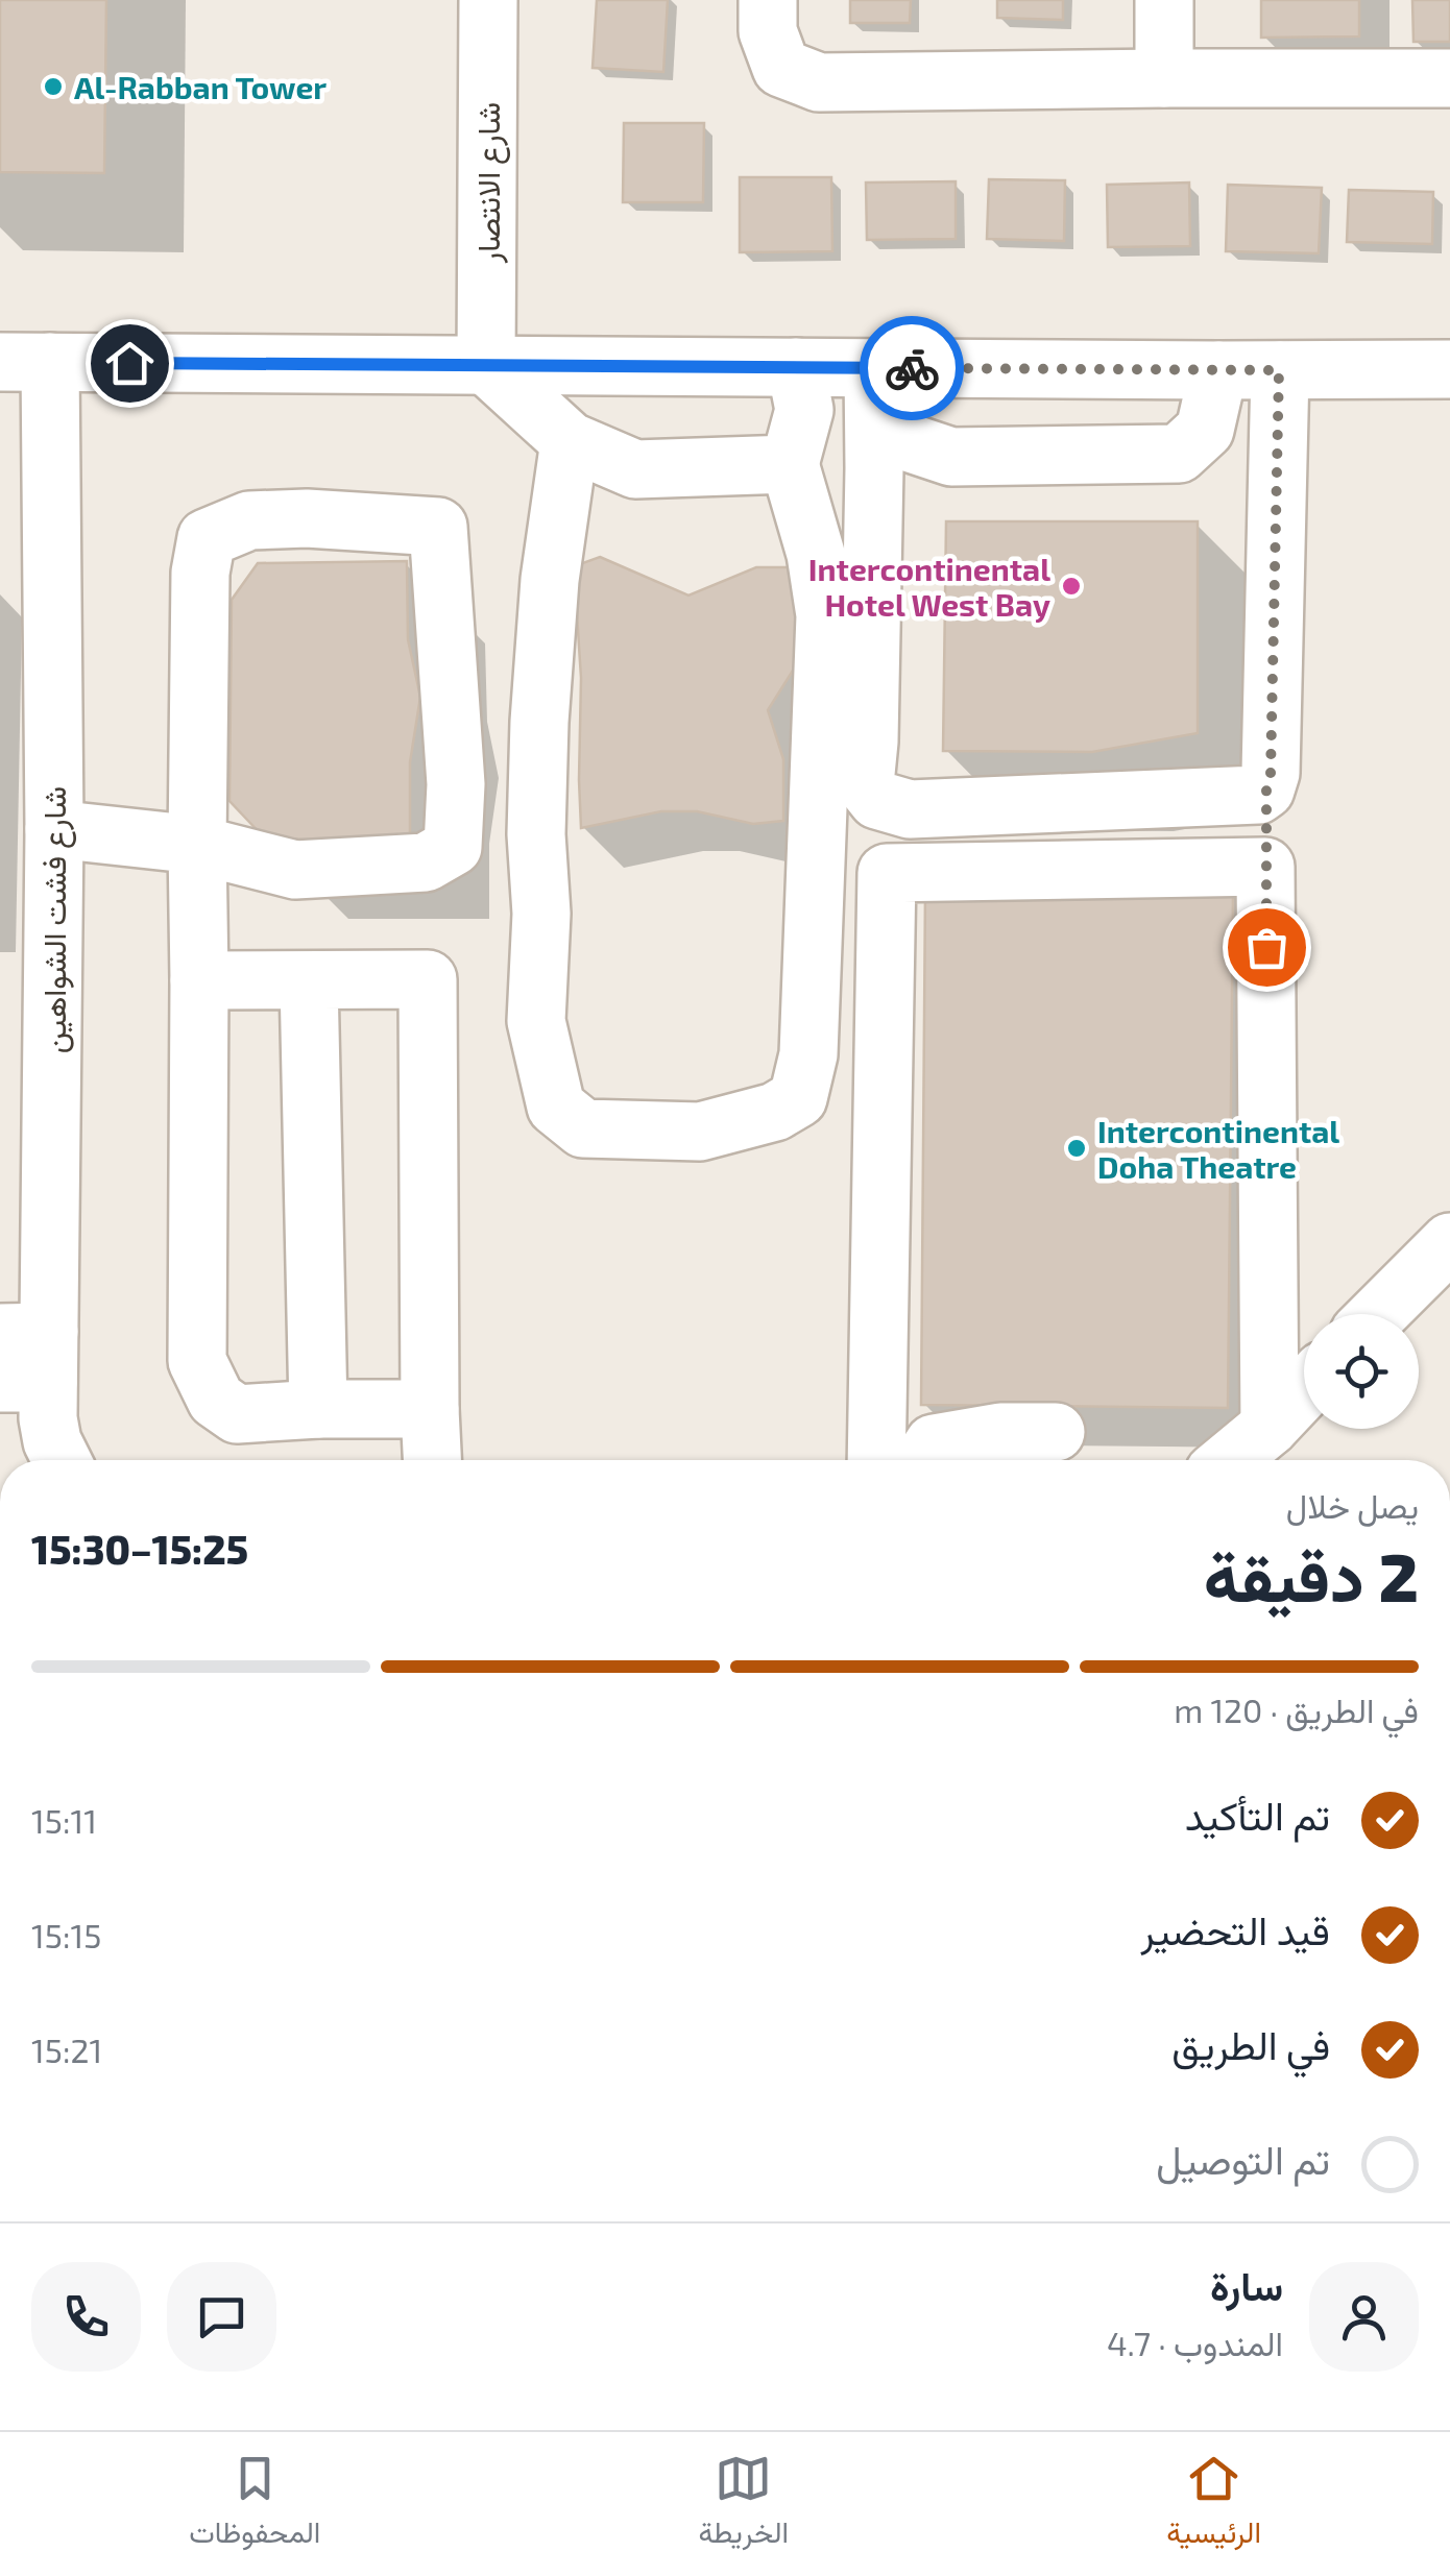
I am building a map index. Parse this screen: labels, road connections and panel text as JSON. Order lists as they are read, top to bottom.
{
  "streets": {
    "street": ["شارع الانتصار", "شارع فشت الشواهين"]
  },
  "places": ["Al-Rabban Tower", "Intercontinental Hotel West Bay", "Intercontinental Doha Theatre"],
  "page": {
    "heading": ["2 دقيقة", "يصل خلال", "15:25–15:30"],
    "panel": ["سارة", "المندوب · 4.7"],
    "bar": "في الطريق · 120 m",
    "list": [
      ["تم التأكيد", "15:11"],
      ["قيد التحضير", "15:15"],
      ["في الطريق", "15:21"],
      "تم التوصيل"
    ],
    "tabs": ["الرئيسية", "الخريطة", "المحفوظات"]
  }
}
